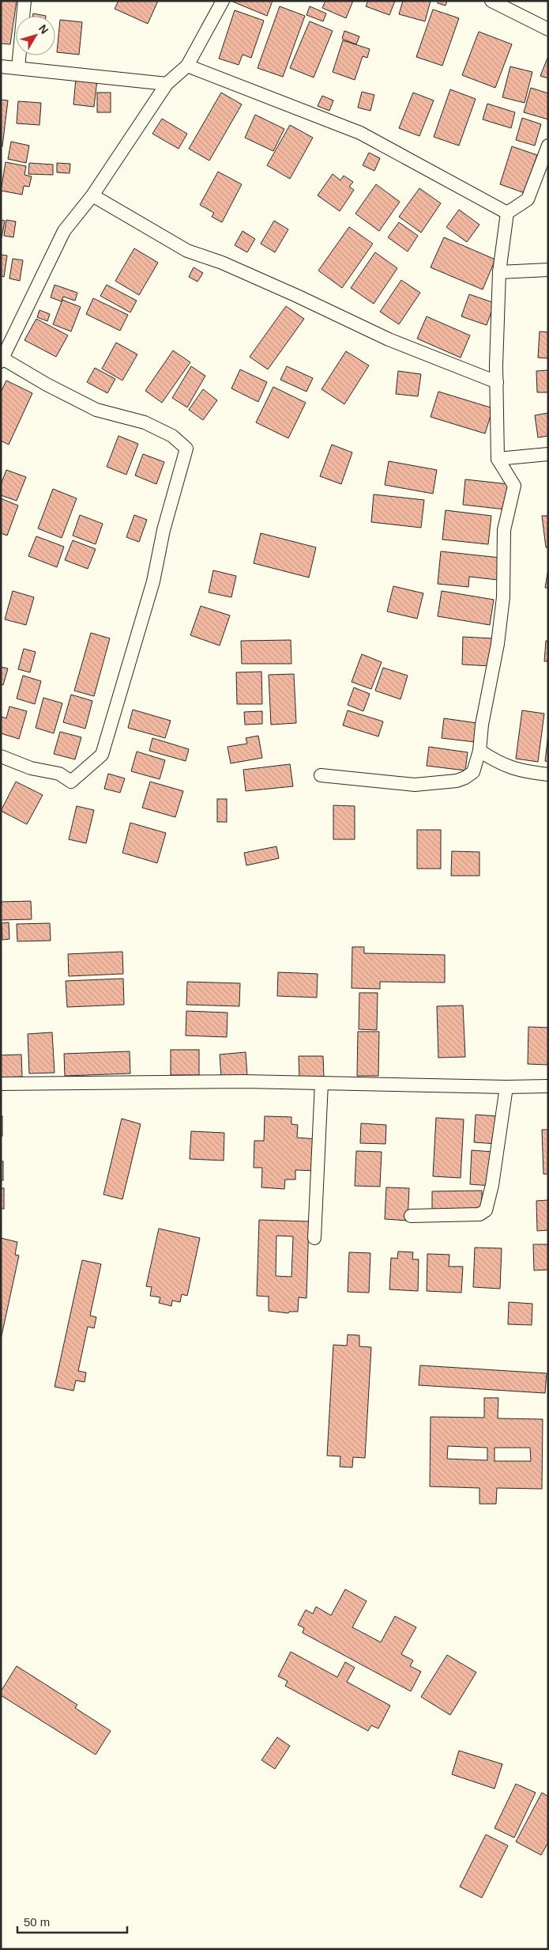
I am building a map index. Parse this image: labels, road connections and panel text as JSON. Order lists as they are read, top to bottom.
{
  "scale_bar": "50 m",
  "north": "top right"
}
